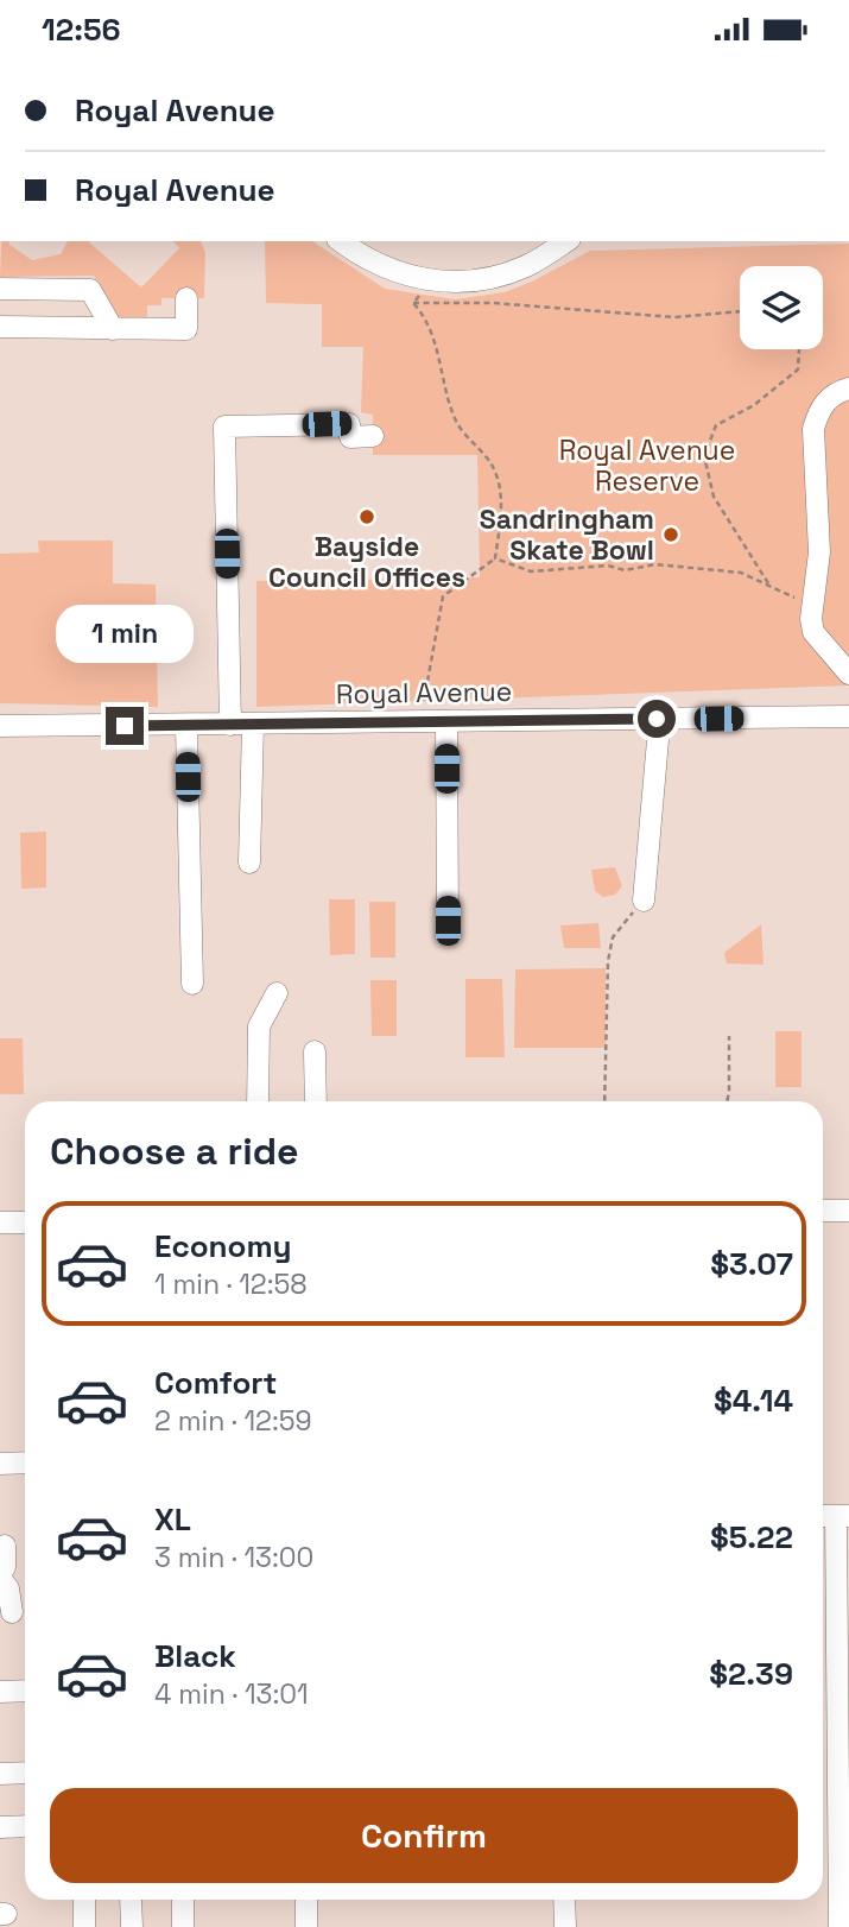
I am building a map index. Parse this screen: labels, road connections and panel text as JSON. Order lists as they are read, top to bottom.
{
  "streets": {
    "street": ["Royal Avenue"]
  },
  "parks": ["Royal Avenue Reserve"],
  "places": ["Bayside Council Offices", "Sandringham Skate Bowl"],
  "page": {
    "status": "12:56",
    "banner": ["Royal Avenue", "Royal Avenue"],
    "bubble": "1 min",
    "heading": "Choose a ride",
    "list": [
      {
        "name": "Economy",
        "note": "1 min · 12:58",
        "value": "$3.07"
      },
      {
        "name": "Comfort",
        "note": "2 min · 12:59",
        "value": "$4.14"
      },
      {
        "name": "XL",
        "note": "3 min · 13:00",
        "value": "$5.22"
      },
      {
        "name": "Black",
        "note": "4 min · 13:01",
        "value": "$2.39"
      }
    ],
    "buttons": "Confirm"
  }
}
